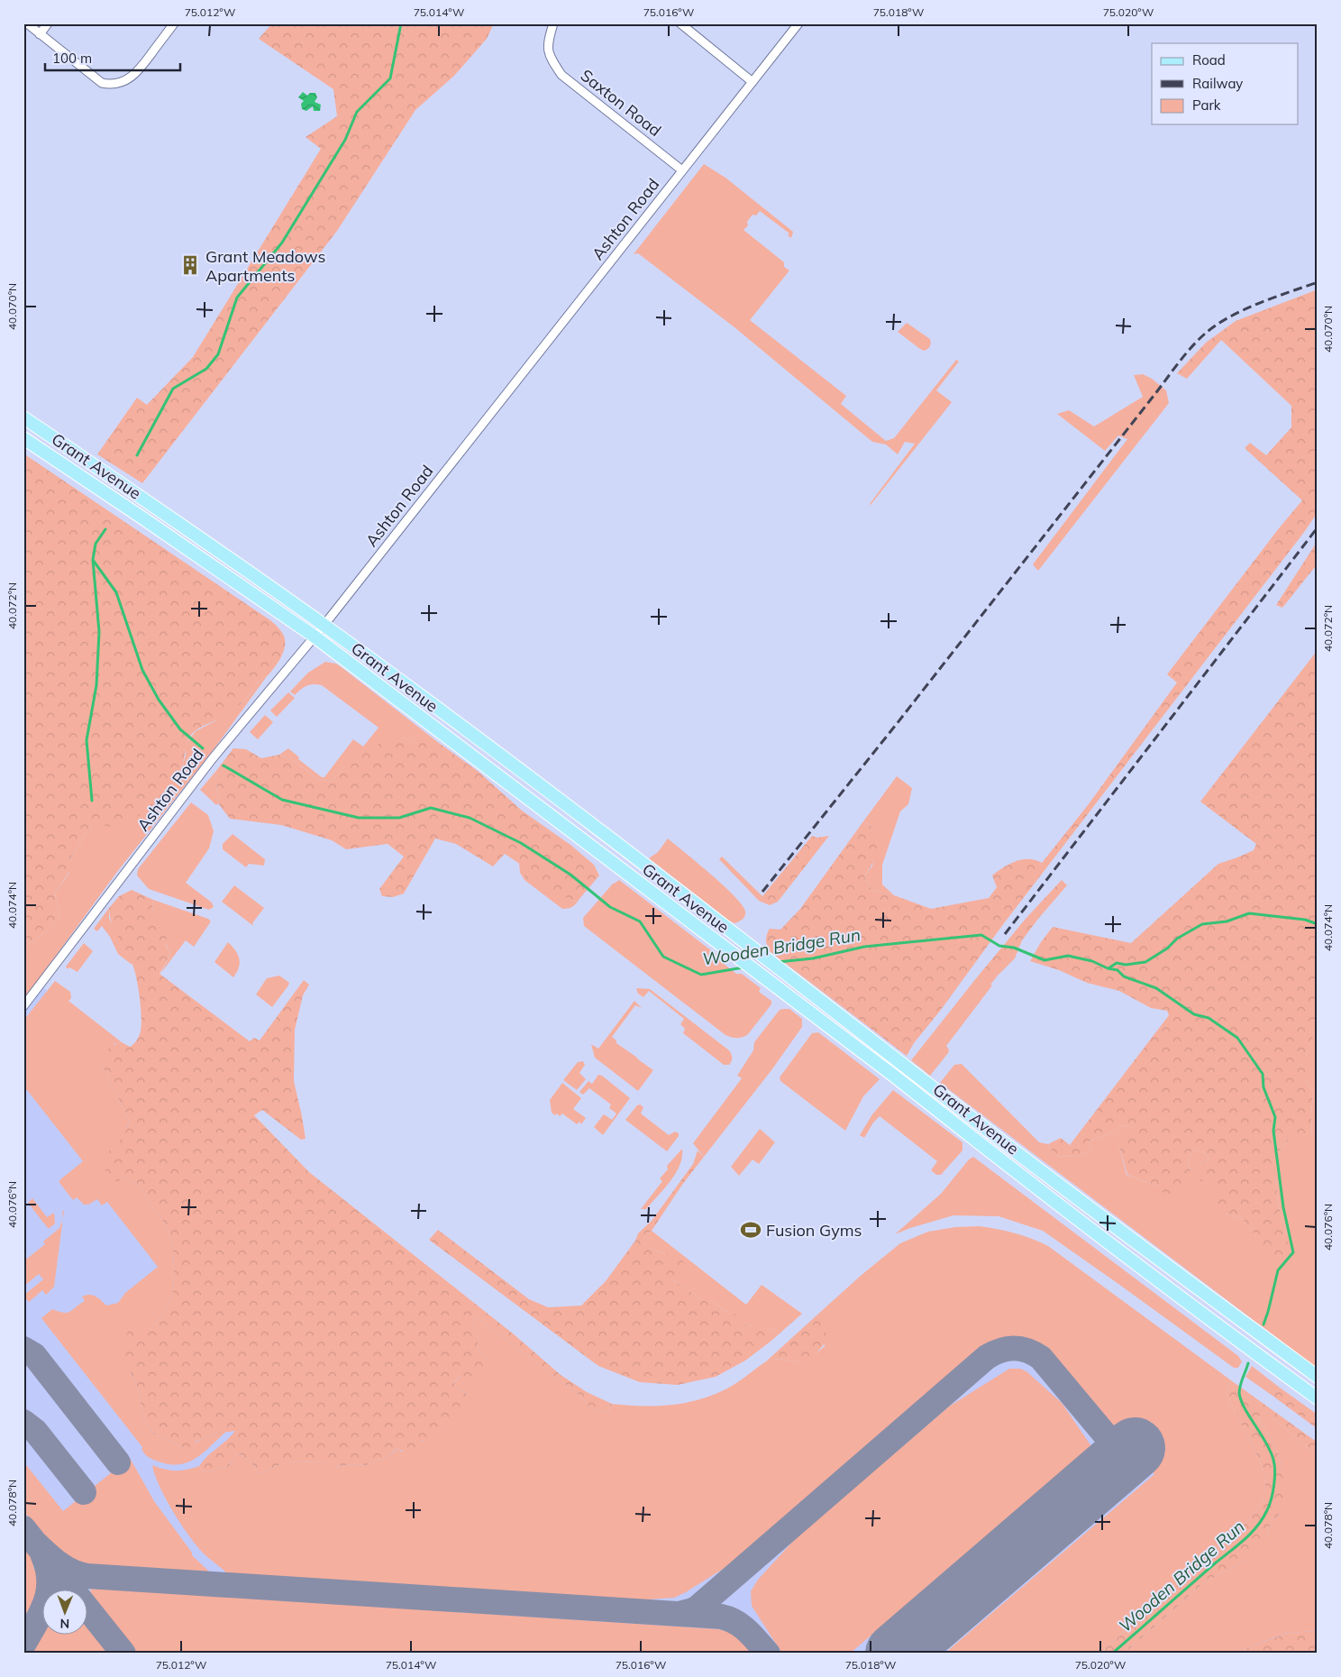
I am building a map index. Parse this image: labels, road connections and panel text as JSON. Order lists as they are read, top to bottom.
{
  "streets": {
    "main road": ["Grant Avenue"],
    "street": ["Saxton Road", "Ashton Road"]
  },
  "crossings": [
    ["Saxton Road", "Ashton Road"],
    ["Ashton Road", "Grant Avenue"]
  ],
  "water": ["Wooden Bridge Run"],
  "places": {
    "building": ["Grant Meadows Apartments"],
    "sports": ["Fusion Gyms"]
  },
  "legend": ["Road", "Railway", "Park"],
  "scale_bar": "100 m",
  "north": "bottom",
  "coordinates": [
    "75.012°W",
    "75.014°W",
    "75.016°W",
    "75.018°W",
    "75.020°W",
    "40.070°N",
    "40.072°N",
    "40.074°N",
    "40.076°N",
    "40.078°N"
  ]
}
